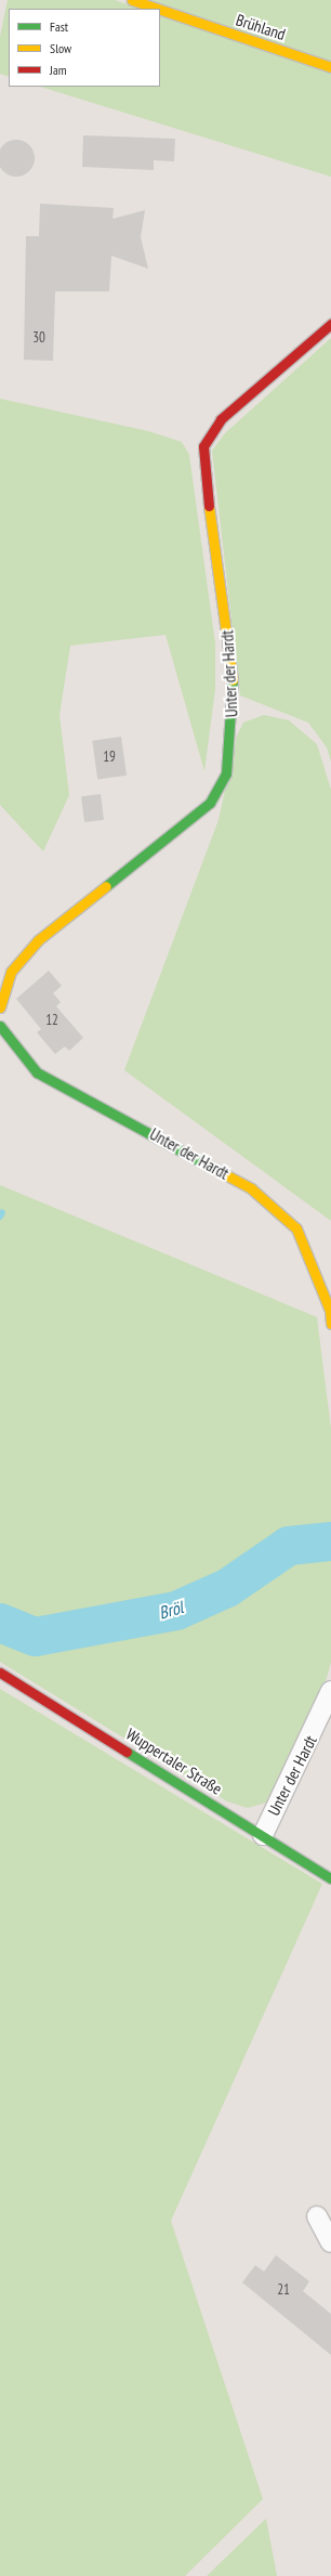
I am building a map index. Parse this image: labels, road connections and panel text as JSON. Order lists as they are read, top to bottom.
{
  "streets": {
    "street": ["Brühland", "Unter der Hardt", "Wuppertaler Straße"]
  },
  "crossings": [
    ["Unter der Hardt", "Wuppertaler Straße"]
  ],
  "water": ["Bröl"],
  "house_numbers": [
    "30",
    "19",
    "12",
    "21"
  ],
  "legend": ["Fast", "Slow", "Jam"]
}
